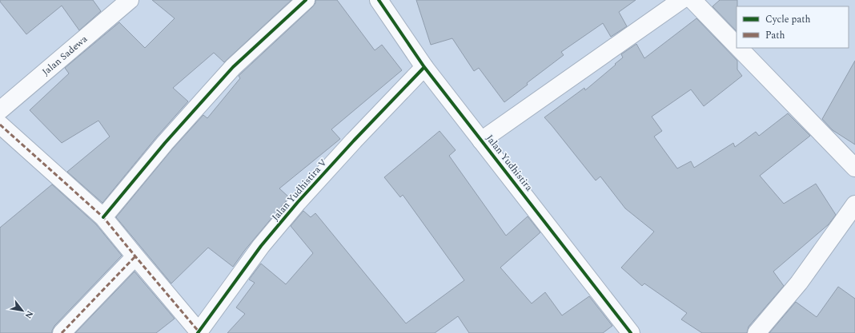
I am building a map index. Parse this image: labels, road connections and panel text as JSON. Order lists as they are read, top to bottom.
{
  "streets": {
    "street": ["Jalan Sadewa", "Jalan Yudhistira", "Jalan Yudhistira V"]
  },
  "crossings": [
    ["Jalan Yudhistira", "Jalan Yudhistira V"]
  ],
  "legend": ["Cycle path", "Path"],
  "north": "bottom right"
}
